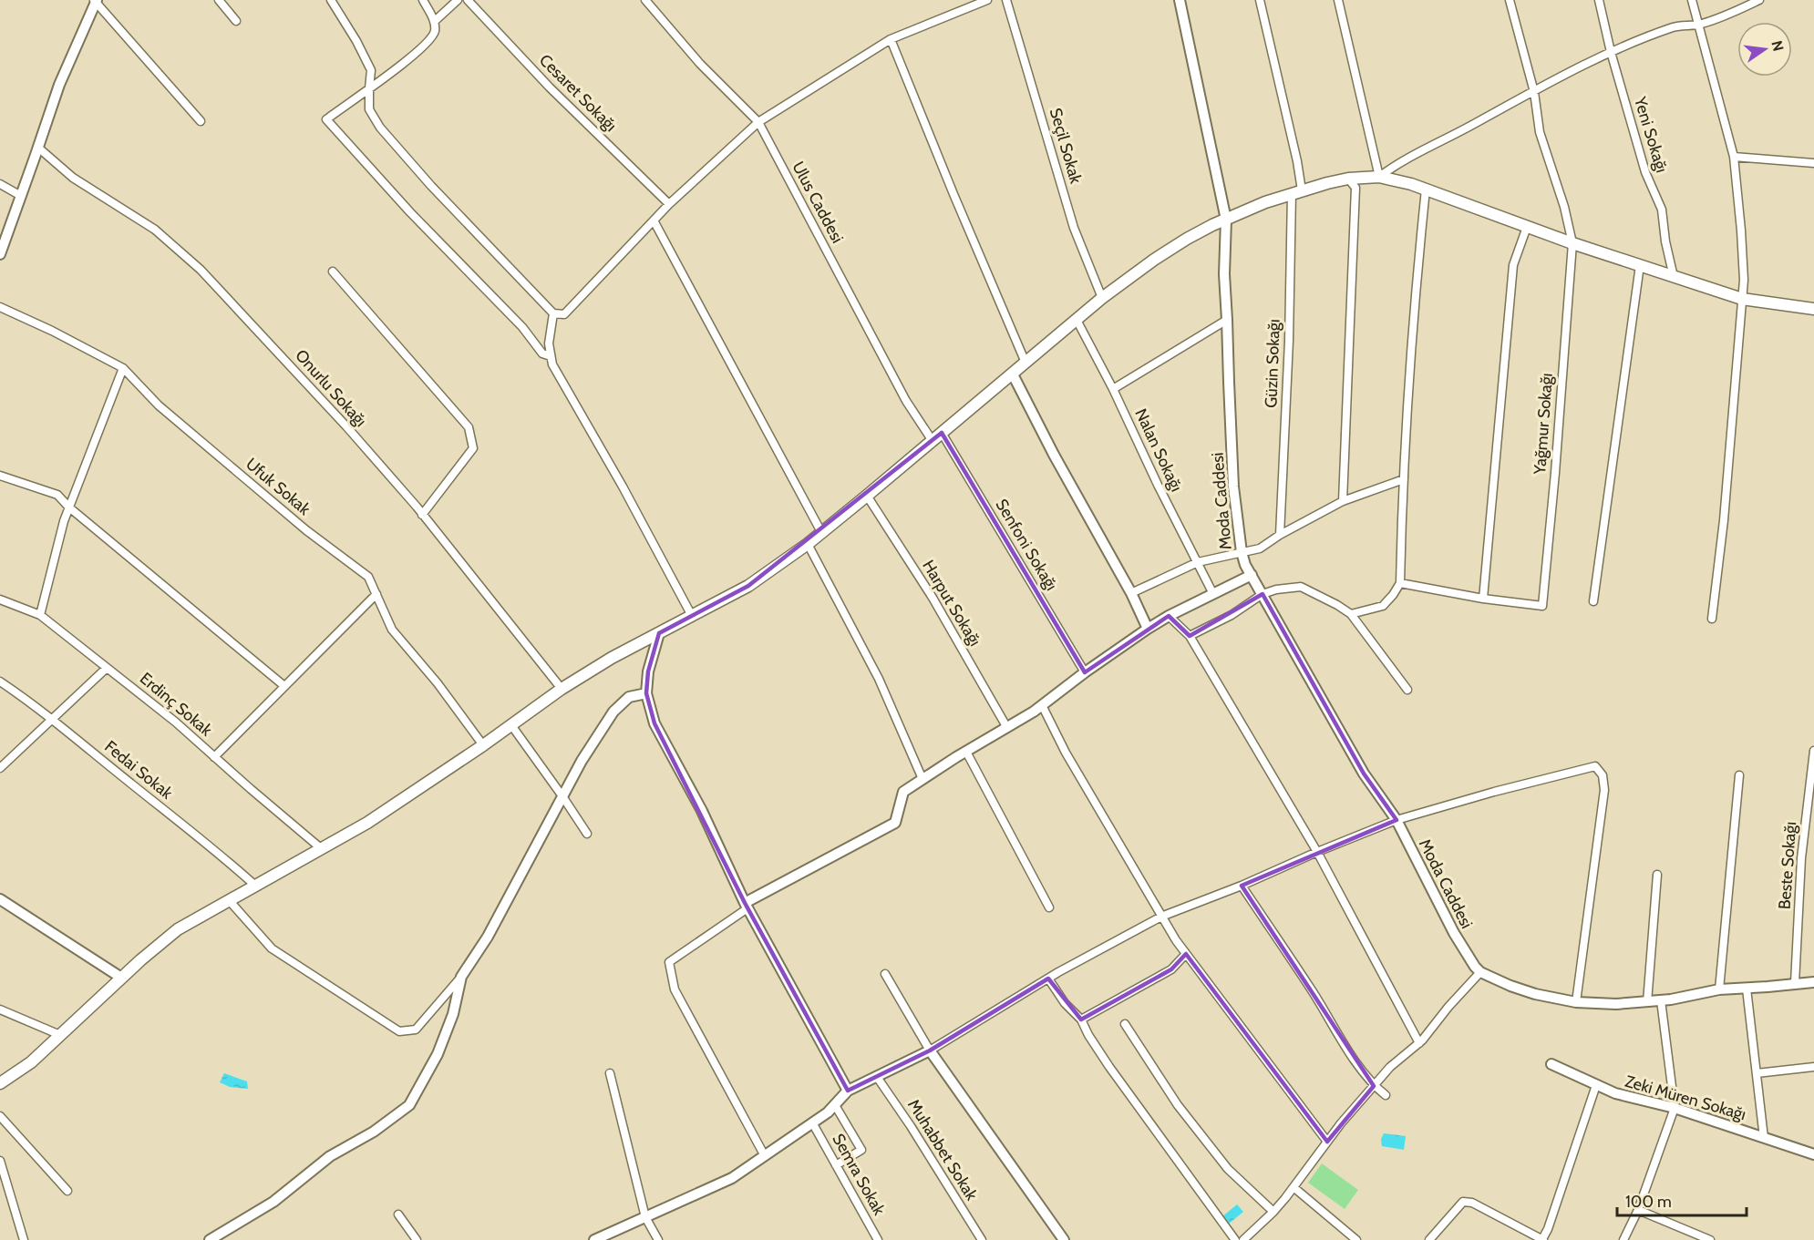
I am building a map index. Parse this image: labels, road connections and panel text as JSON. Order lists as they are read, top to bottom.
{
  "streets": {
    "street": [
      "Cesaret Sokağı",
      "Yeni Sokağı",
      "Seçil Sokak",
      "Ulus Caddesi",
      "Güzin Sokağı",
      "Onurlu Sokağı",
      "Yağmur Sokağı",
      "Nalan Sokağı",
      "Ufuk Sokak",
      "Moda Caddesi",
      "Senfoni Sokağı",
      "Harput Sokağı",
      "Erdinç Sokak",
      "Fedai Sokak",
      "Beste Sokağı",
      "Zeki Müren Sokağı",
      "Muhabbet Sokak",
      "Semra Sokak"
    ]
  },
  "scale_bar": "100 m",
  "north": "right"
}
